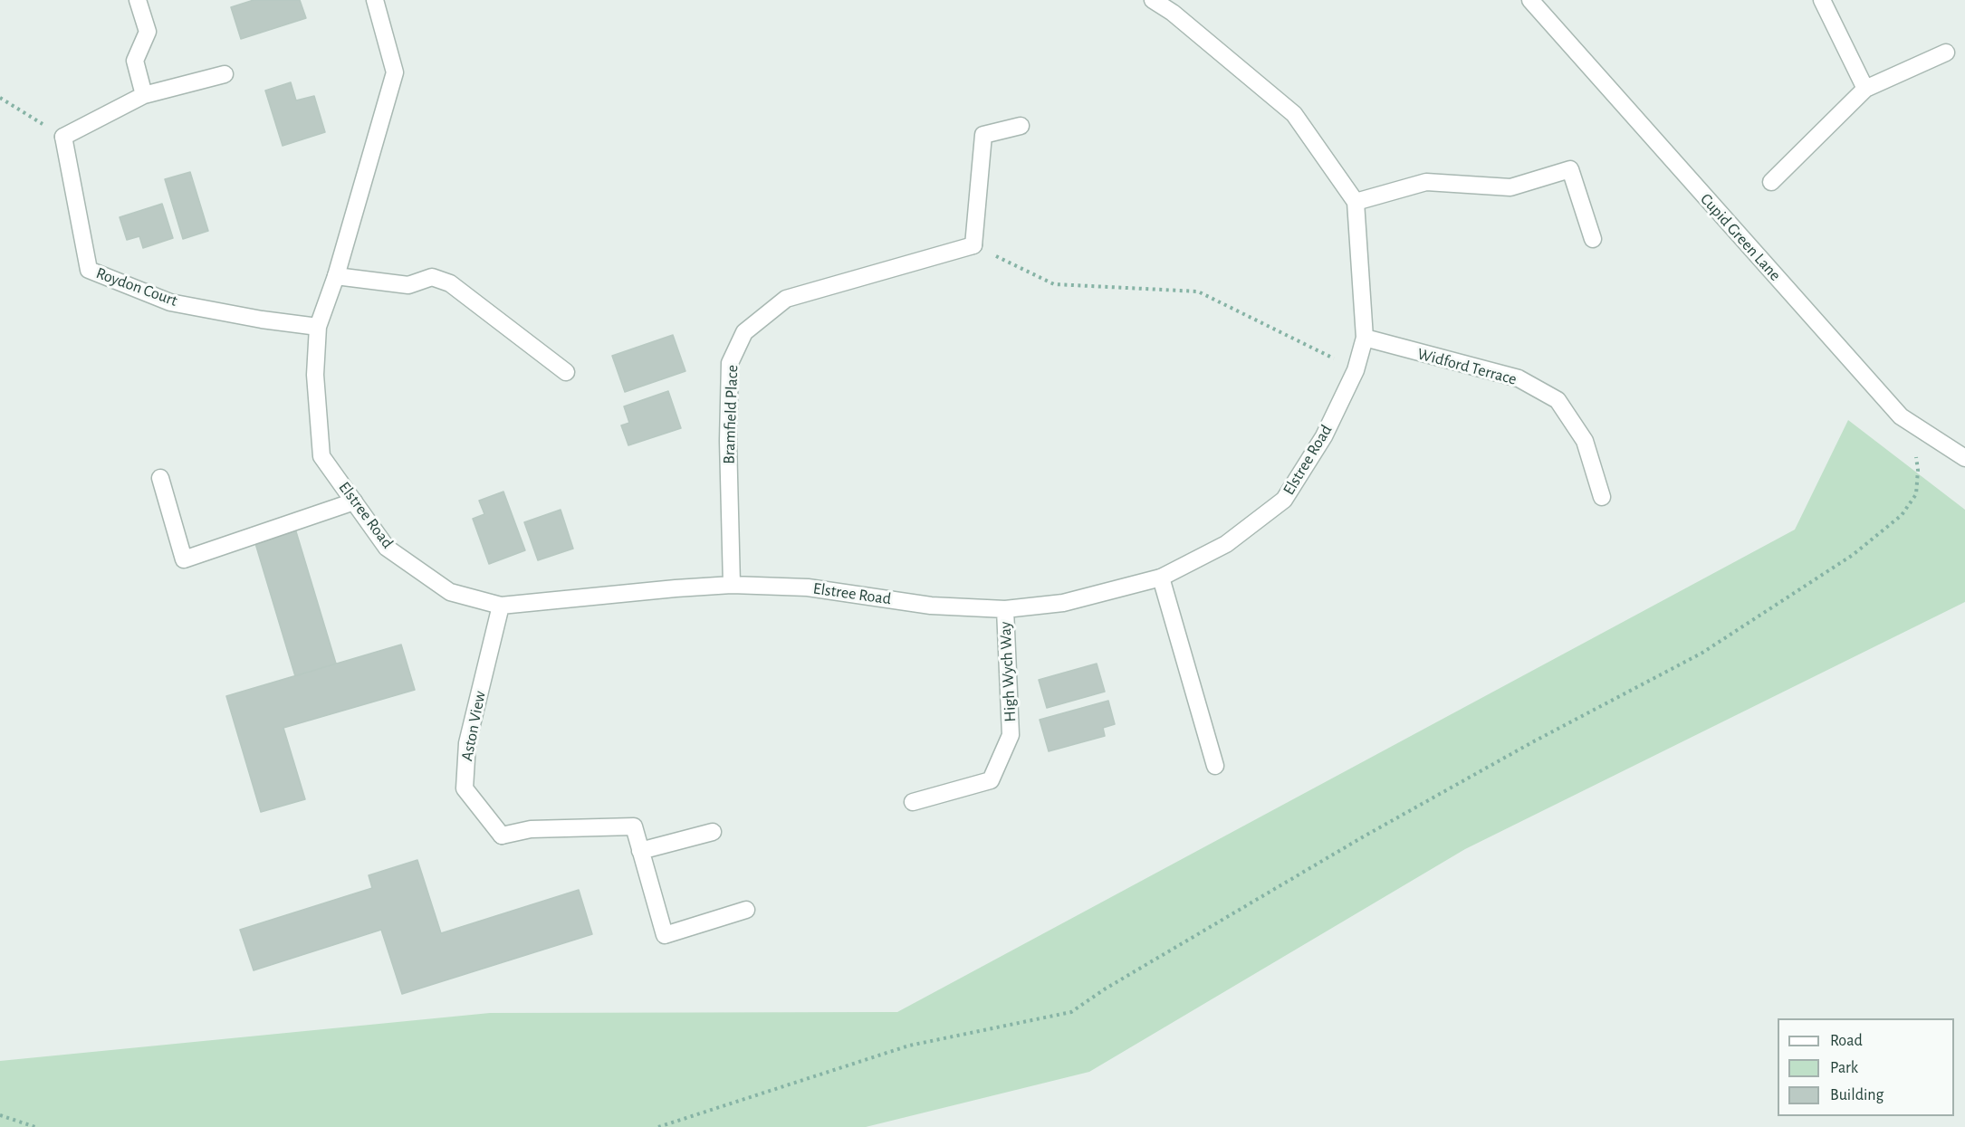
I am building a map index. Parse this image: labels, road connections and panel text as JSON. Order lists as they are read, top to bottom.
{
  "streets": {
    "street": [
      "Cupid Green Lane",
      "Roydon Court",
      "Widford Terrace",
      "Bramfield Place",
      "Elstree Road",
      "High Wych Way",
      "Aston View"
    ]
  },
  "crossings": [
    ["Roydon Court", "Elstree Road"],
    ["Widford Terrace", "Elstree Road"],
    ["Bramfield Place", "Elstree Road"],
    ["Elstree Road", "High Wych Way"],
    ["Elstree Road", "Aston View"]
  ],
  "legend": ["Road", "Park", "Building"]
}
